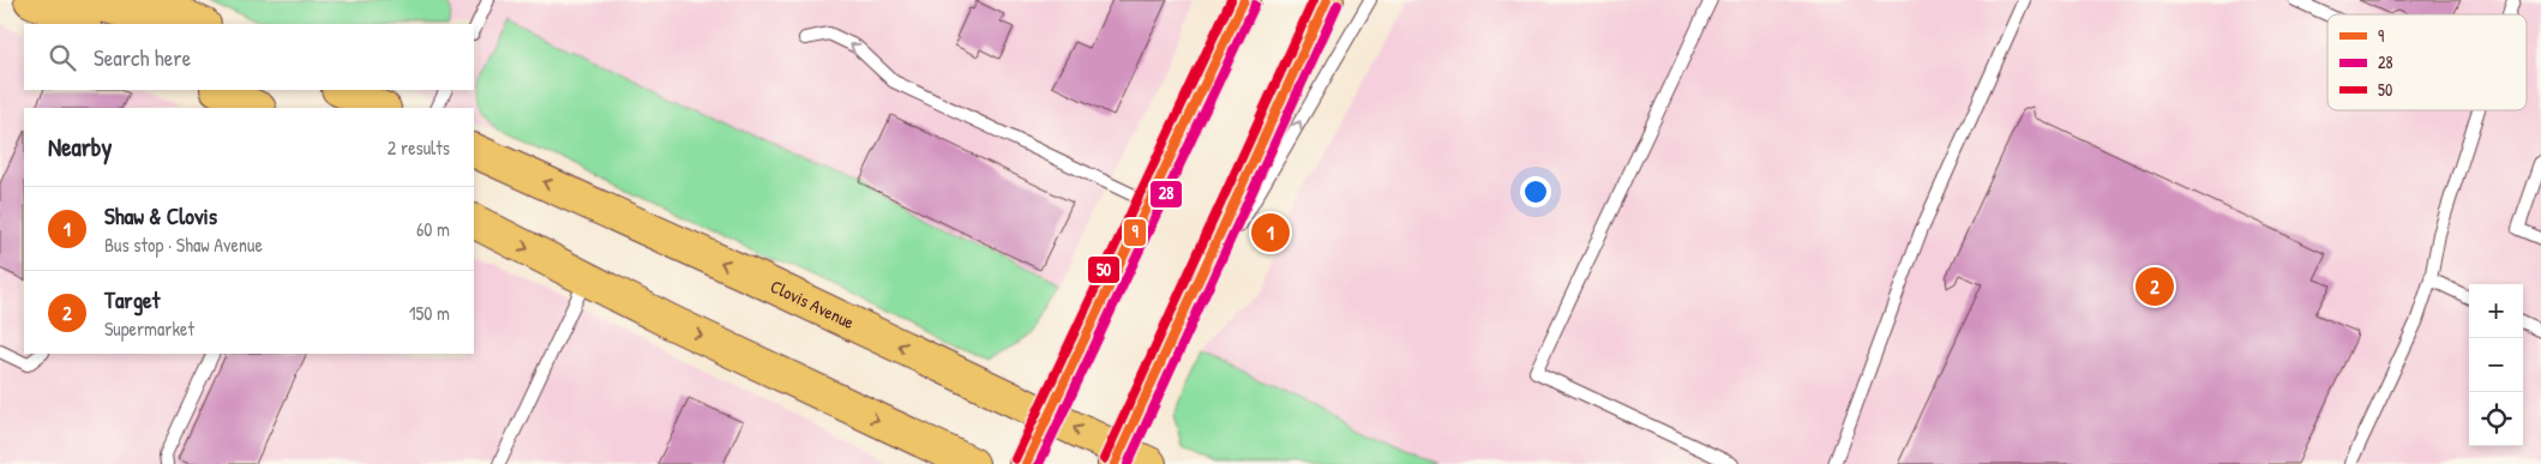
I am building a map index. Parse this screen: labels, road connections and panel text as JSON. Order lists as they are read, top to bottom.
{
  "streets": {
    "main road": ["Clovis Avenue"]
  },
  "lines": ["transit line 9", "transit line 50", "transit line 28"],
  "legend": ["9", "28", "50"],
  "page": {
    "search": "Search here",
    "heading": ["Nearby", "2 results"],
    "list": [
      {
        "mark": "1",
        "name": "Shaw & Clovis",
        "note": "Bus stop · Shaw Avenue",
        "value": "60 m"
      },
      {
        "mark": "2",
        "name": "Target",
        "note": "Supermarket",
        "value": "150 m"
      }
    ],
    "pins": ["1", "2"],
    "map_buttons": ["+", "−"]
  }
}
